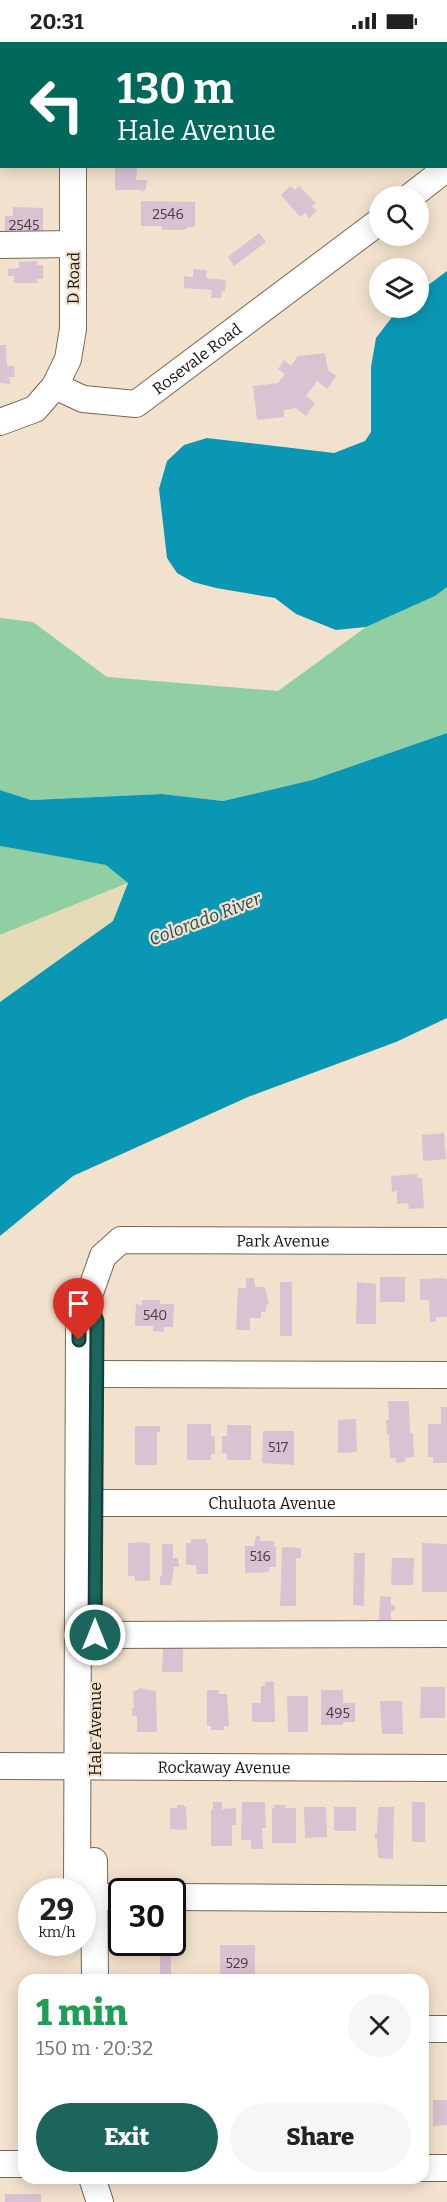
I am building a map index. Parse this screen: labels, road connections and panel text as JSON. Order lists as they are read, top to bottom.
{
  "streets": {
    "street": [
      "D Road",
      "Rosevale Road",
      "Park Avenue",
      "Chuluota Avenue",
      "Hale Avenue",
      "Rockaway Avenue"
    ]
  },
  "crossings": [
    ["D Road", "Rosevale Road"],
    ["Park Avenue", "Hale Avenue"],
    ["Chuluota Avenue", "Hale Avenue"],
    ["Hale Avenue", "Rockaway Avenue"]
  ],
  "water": ["Colorado River"],
  "house_numbers": [
    "2546",
    "2545",
    "540",
    "517",
    "516",
    "495",
    "529"
  ],
  "page": {
    "status": "20:31",
    "turn": ["130 m", "Hale Avenue"],
    "speed": "29 km/h",
    "limit": "30",
    "heading": ["1 min", "150 m · 20:32"],
    "buttons": ["Exit", "Share"]
  }
}
